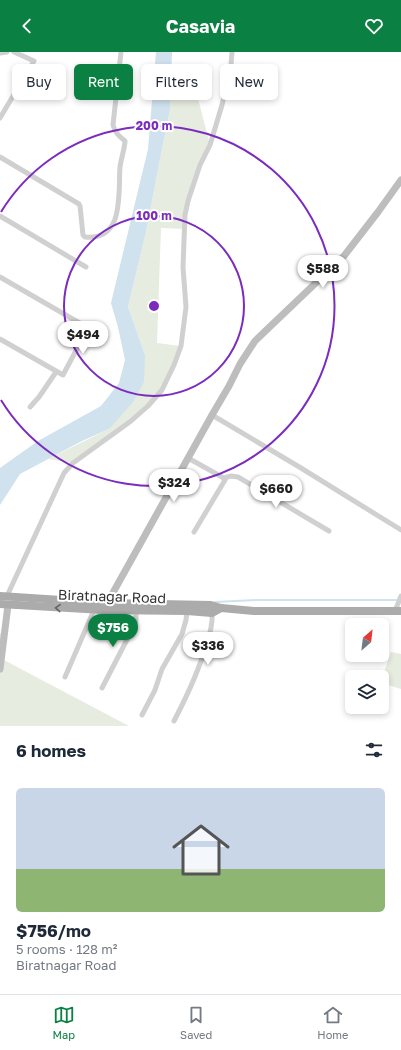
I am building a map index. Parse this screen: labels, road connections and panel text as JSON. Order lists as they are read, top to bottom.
{
  "streets": {
    "main road": ["Biratnagar Road"]
  },
  "north": "top right",
  "page": {
    "header": "Casavia",
    "chip": [
      "Buy",
      "Rent",
      "Filters",
      "New"
    ],
    "price": [
      "$588",
      "$494",
      "$324",
      "$660",
      "$756",
      "$336"
    ],
    "heading": "6 homes",
    "list": [
      {
        "name": "$756/mo",
        "note": "5 rooms · 128 m² · Biratnagar Road"
      }
    ],
    "tabs": ["Map", "Saved", "Home"]
  },
  "rings": ["200 m", "100 m"]
}
